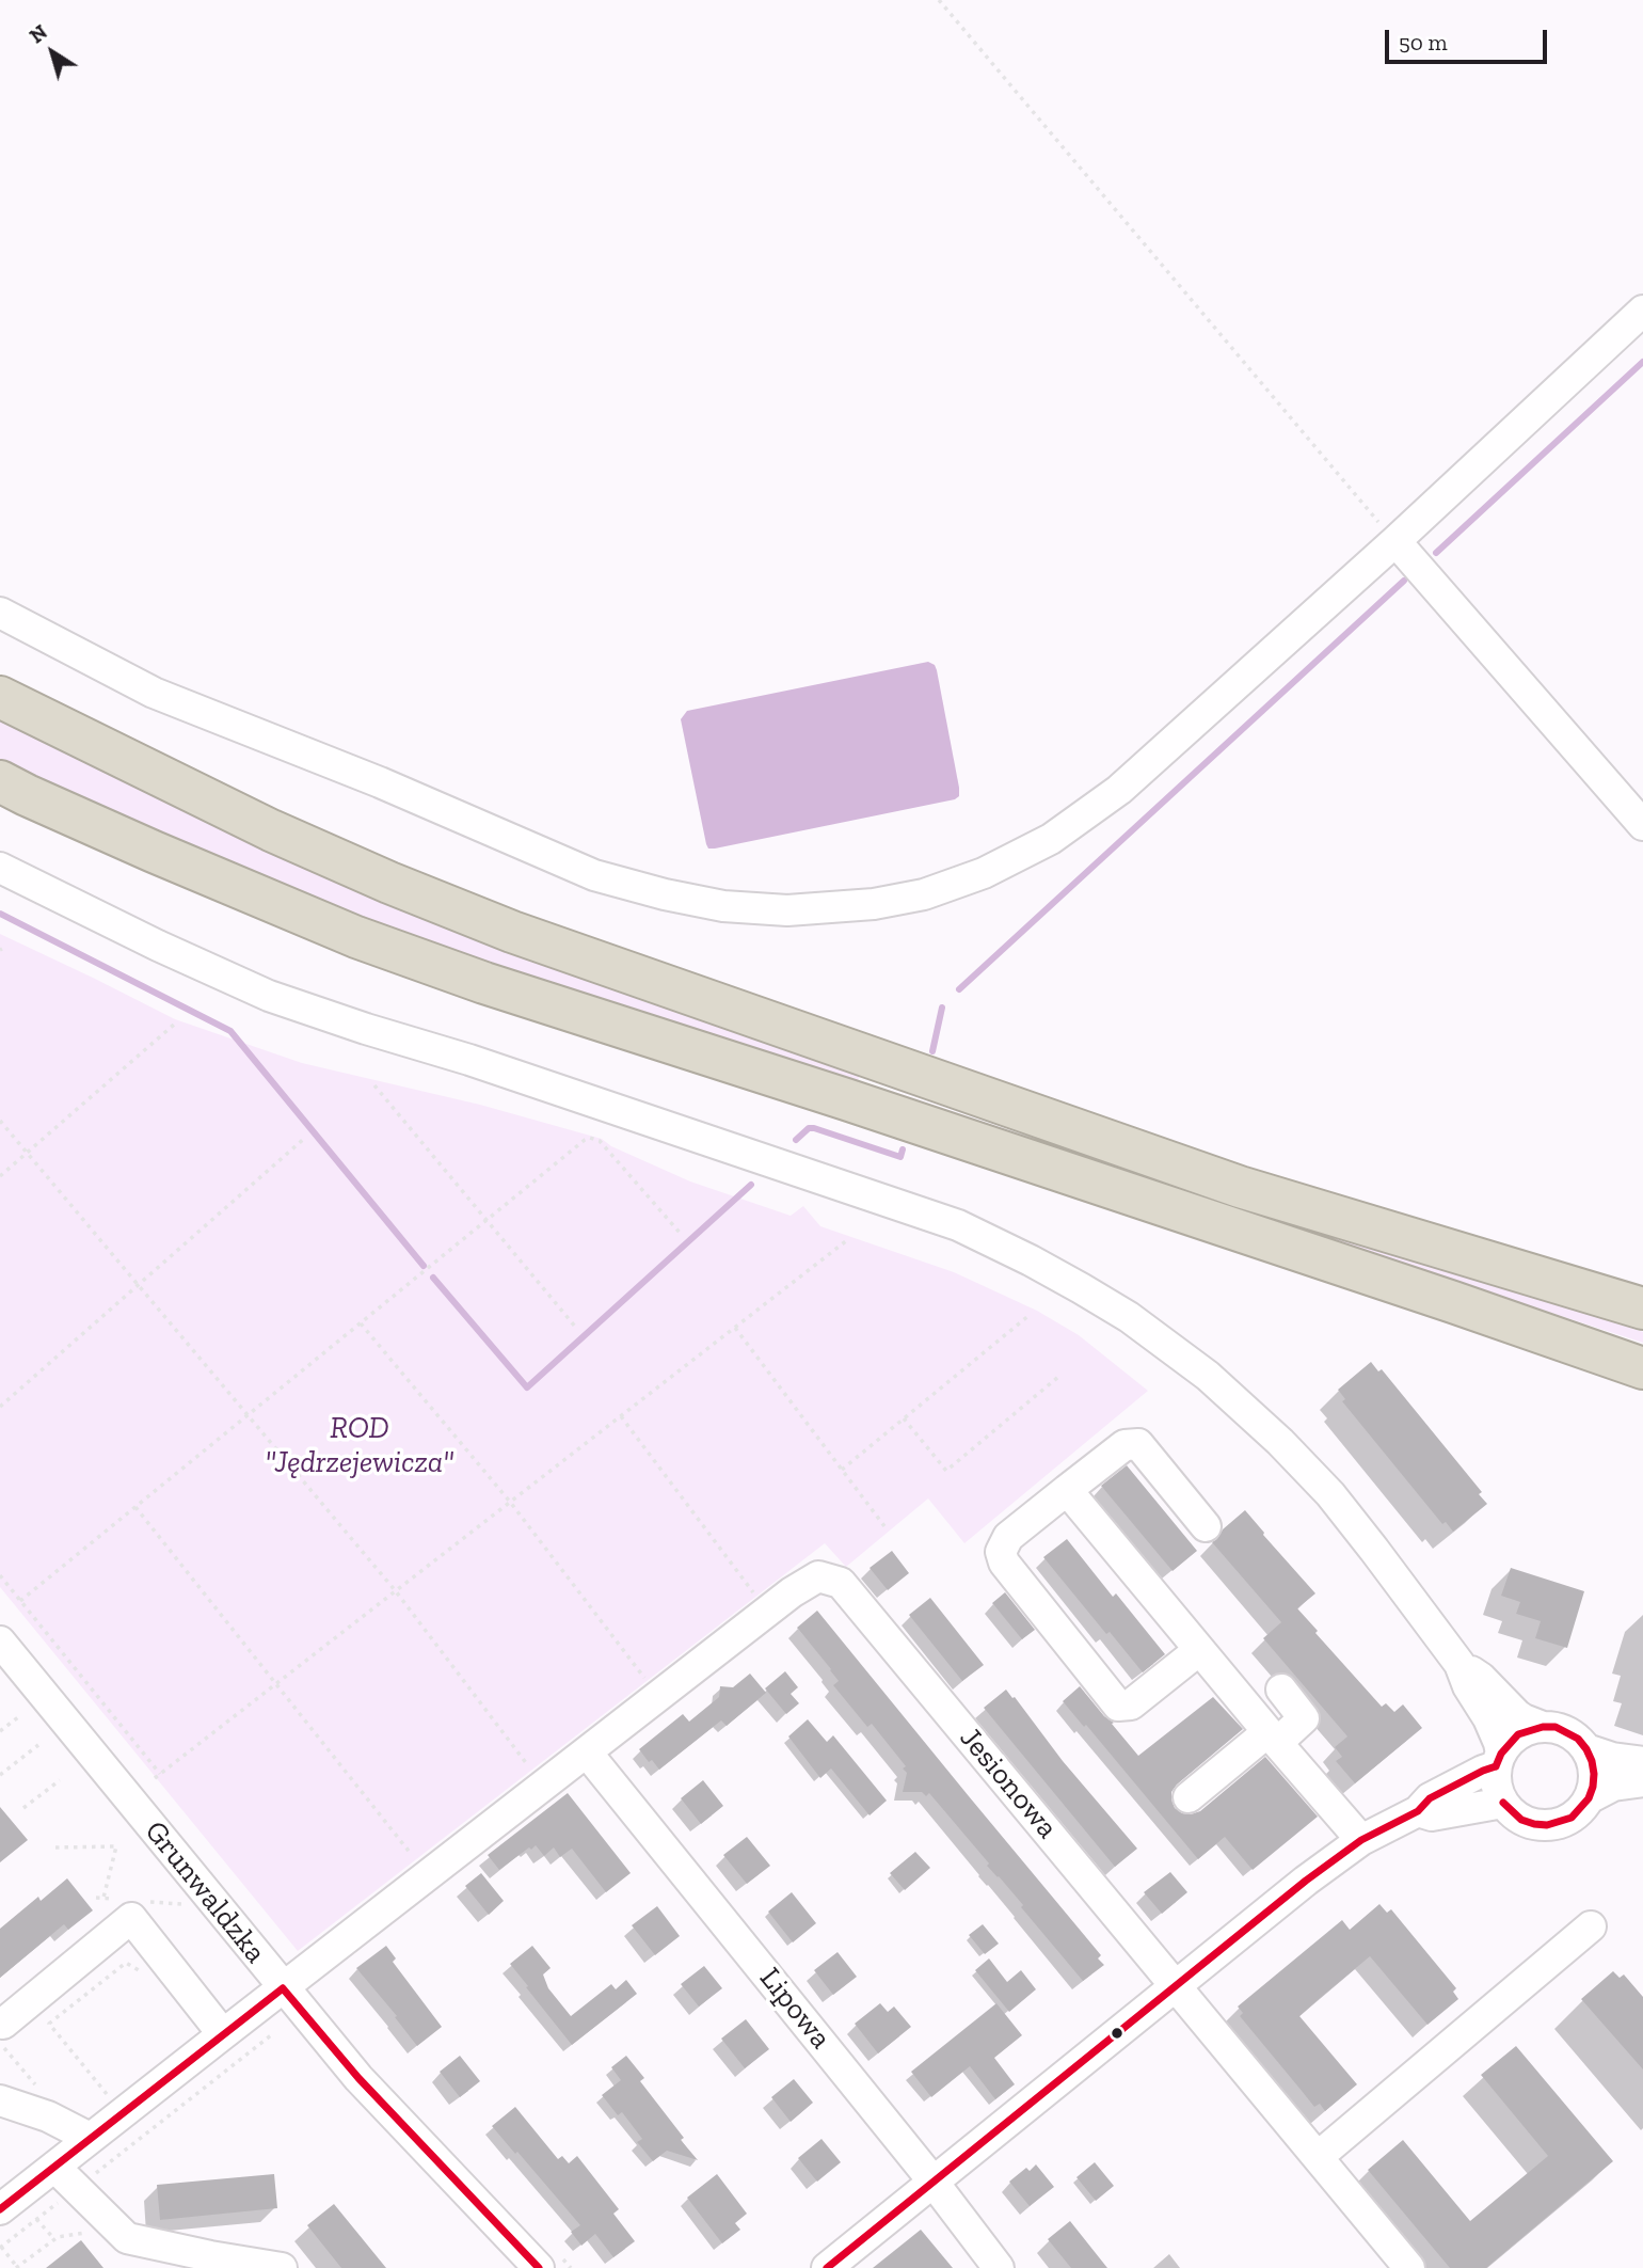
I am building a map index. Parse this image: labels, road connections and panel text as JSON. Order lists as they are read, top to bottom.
{
  "streets": {
    "street": ["Jesionowa", "Grunwaldzka", "Lipowa"]
  },
  "crossings": [
    ["Jesionowa", "Lipowa"]
  ],
  "parks": ["ROD \"Jędrzejewicza\""],
  "scale_bar": "50 m",
  "north": "top left"
}
